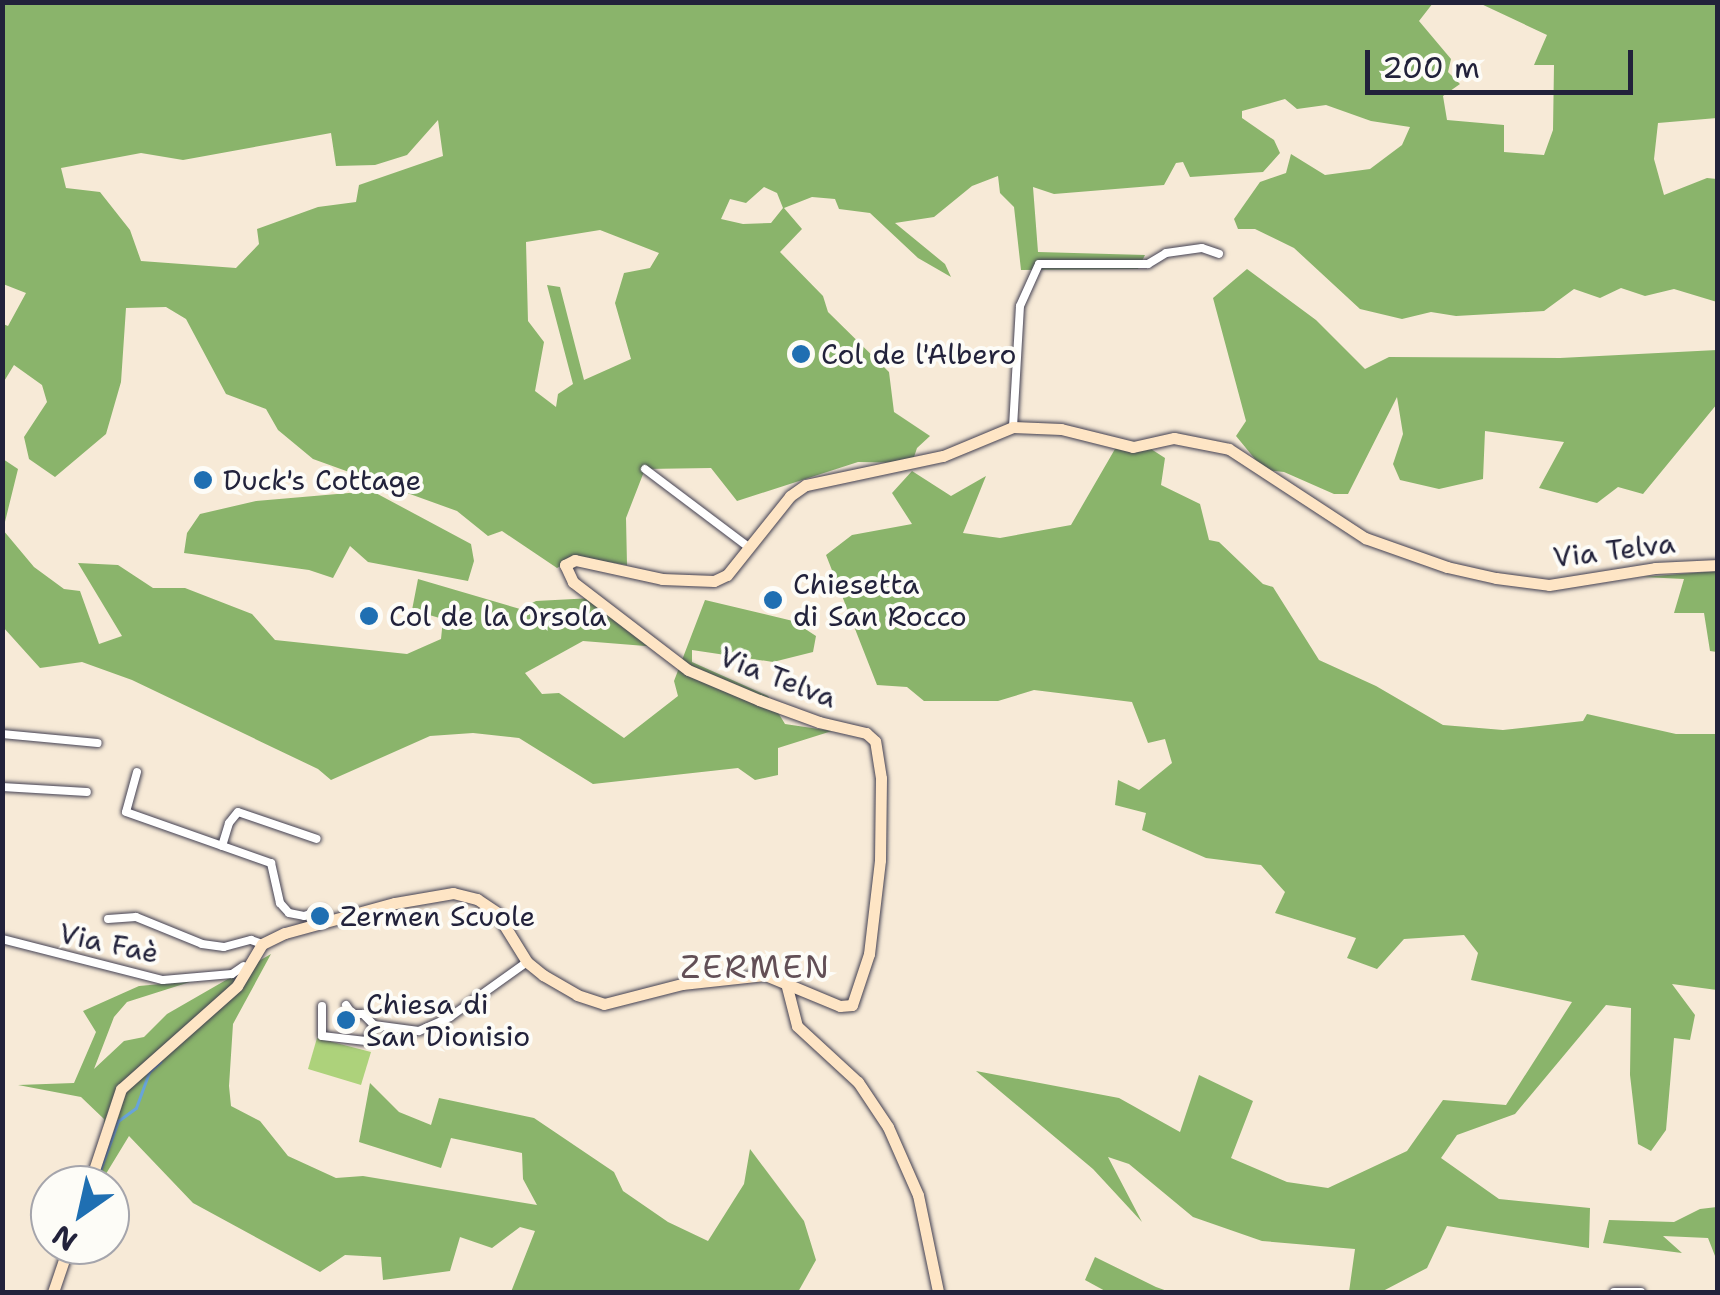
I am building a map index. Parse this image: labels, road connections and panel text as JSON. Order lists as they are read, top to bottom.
{
  "streets": {
    "street": ["Via Telva", "Via Faè"]
  },
  "districts": ["ZERMEN"],
  "places": [
    "Col de l'Albero",
    "Duck's Cottage",
    "Chiesetta di San Rocco",
    "Col de la Orsola",
    "Zermen Scuole",
    "Chiesa di San Dionisio"
  ],
  "scale_bar": "200 m",
  "north": "bottom left"
}
